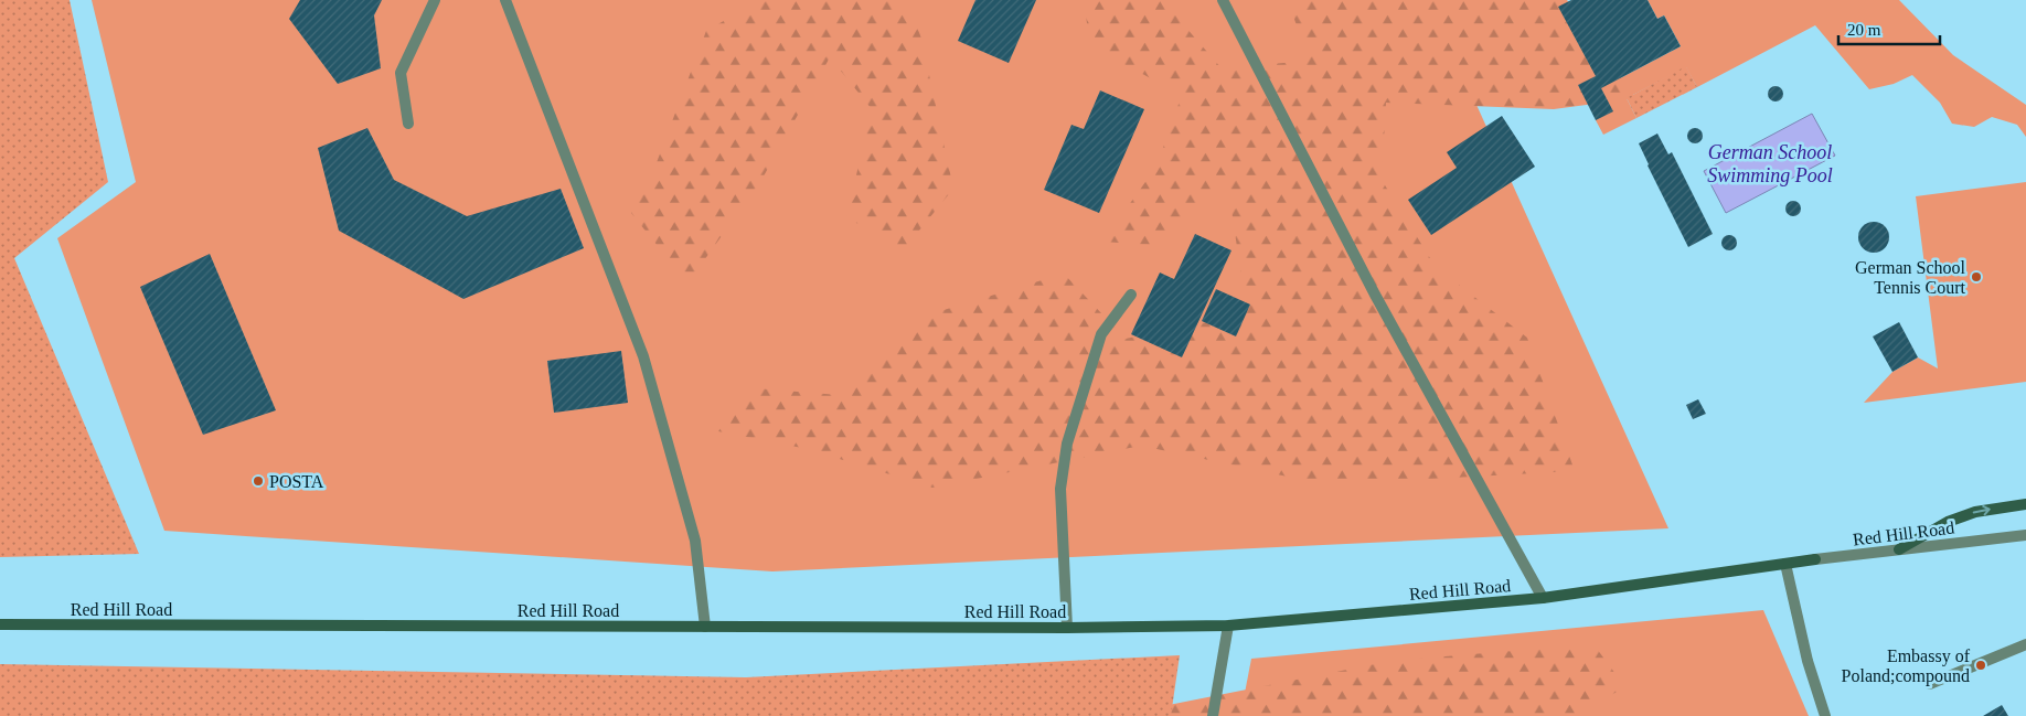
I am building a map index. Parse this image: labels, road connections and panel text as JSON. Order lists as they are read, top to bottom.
{
  "streets": {
    "main road": ["Red Hill Road"]
  },
  "water": ["German School Swimming Pool"],
  "places": ["German School Tennis Court", "POSTA", "Embassy of Poland;compound"],
  "scale_bar": "20 m"
}
